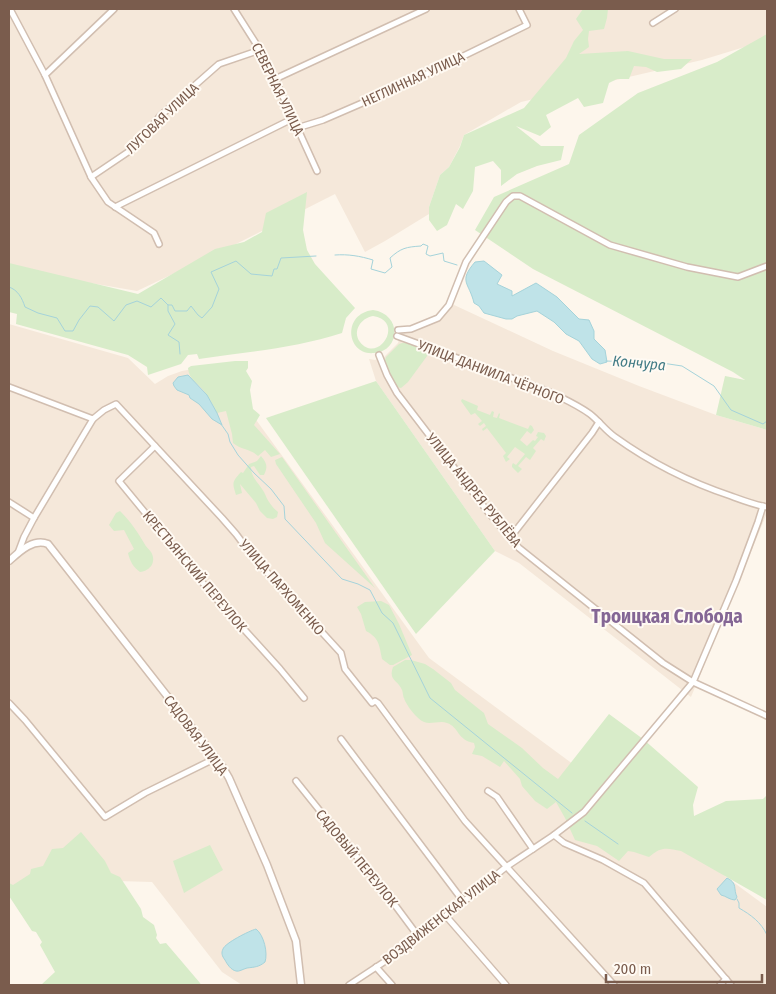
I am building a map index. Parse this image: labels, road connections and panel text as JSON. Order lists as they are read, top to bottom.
{
  "streets": {
    "street": [
      "НЕГЛИННАЯ УЛИЦА",
      "СЕВЕРНАЯ УЛИЦА",
      "ЛУГОВАЯ УЛИЦА",
      "УЛИЦА ДАНИИЛА ЧЁРНОГО",
      "УЛИЦА АНДРЕЯ РУБЛЁВА",
      "КРЕСТЬЯНСКИЙ ПЕРЕУЛОК",
      "УЛИЦА ПАРХОМЕНКО",
      "САДОВАЯ УЛИЦА",
      "САДОВЫЙ ПЕРЕУЛОК",
      "ВОЗДВИЖЕНСКАЯ УЛИЦА"
    ]
  },
  "crossings": [
    ["НЕГЛИННАЯ УЛИЦА", "СЕВЕРНАЯ УЛИЦА"],
    ["СЕВЕРНАЯ УЛИЦА", "ЛУГОВАЯ УЛИЦА"],
    ["УЛИЦА ДАНИИЛА ЧЁРНОГО", "ВОЗДВИЖЕНСКАЯ УЛИЦА"],
    ["УЛИЦА АНДРЕЯ РУБЛЁВА", "ВОЗДВИЖЕНСКАЯ УЛИЦА"],
    ["КРЕСТЬЯНСКИЙ ПЕРЕУЛОК", "УЛИЦА ПАРХОМЕНКО"],
    ["УЛИЦА ПАРХОМЕНКО", "ВОЗДВИЖЕНСКАЯ УЛИЦА"],
    ["САДОВЫЙ ПЕРЕУЛОК", "ВОЗДВИЖЕНСКАЯ УЛИЦА"]
  ],
  "districts": ["Троицкая Слобода"],
  "water": ["Кончура"],
  "scale_bar": "200 m"
}
